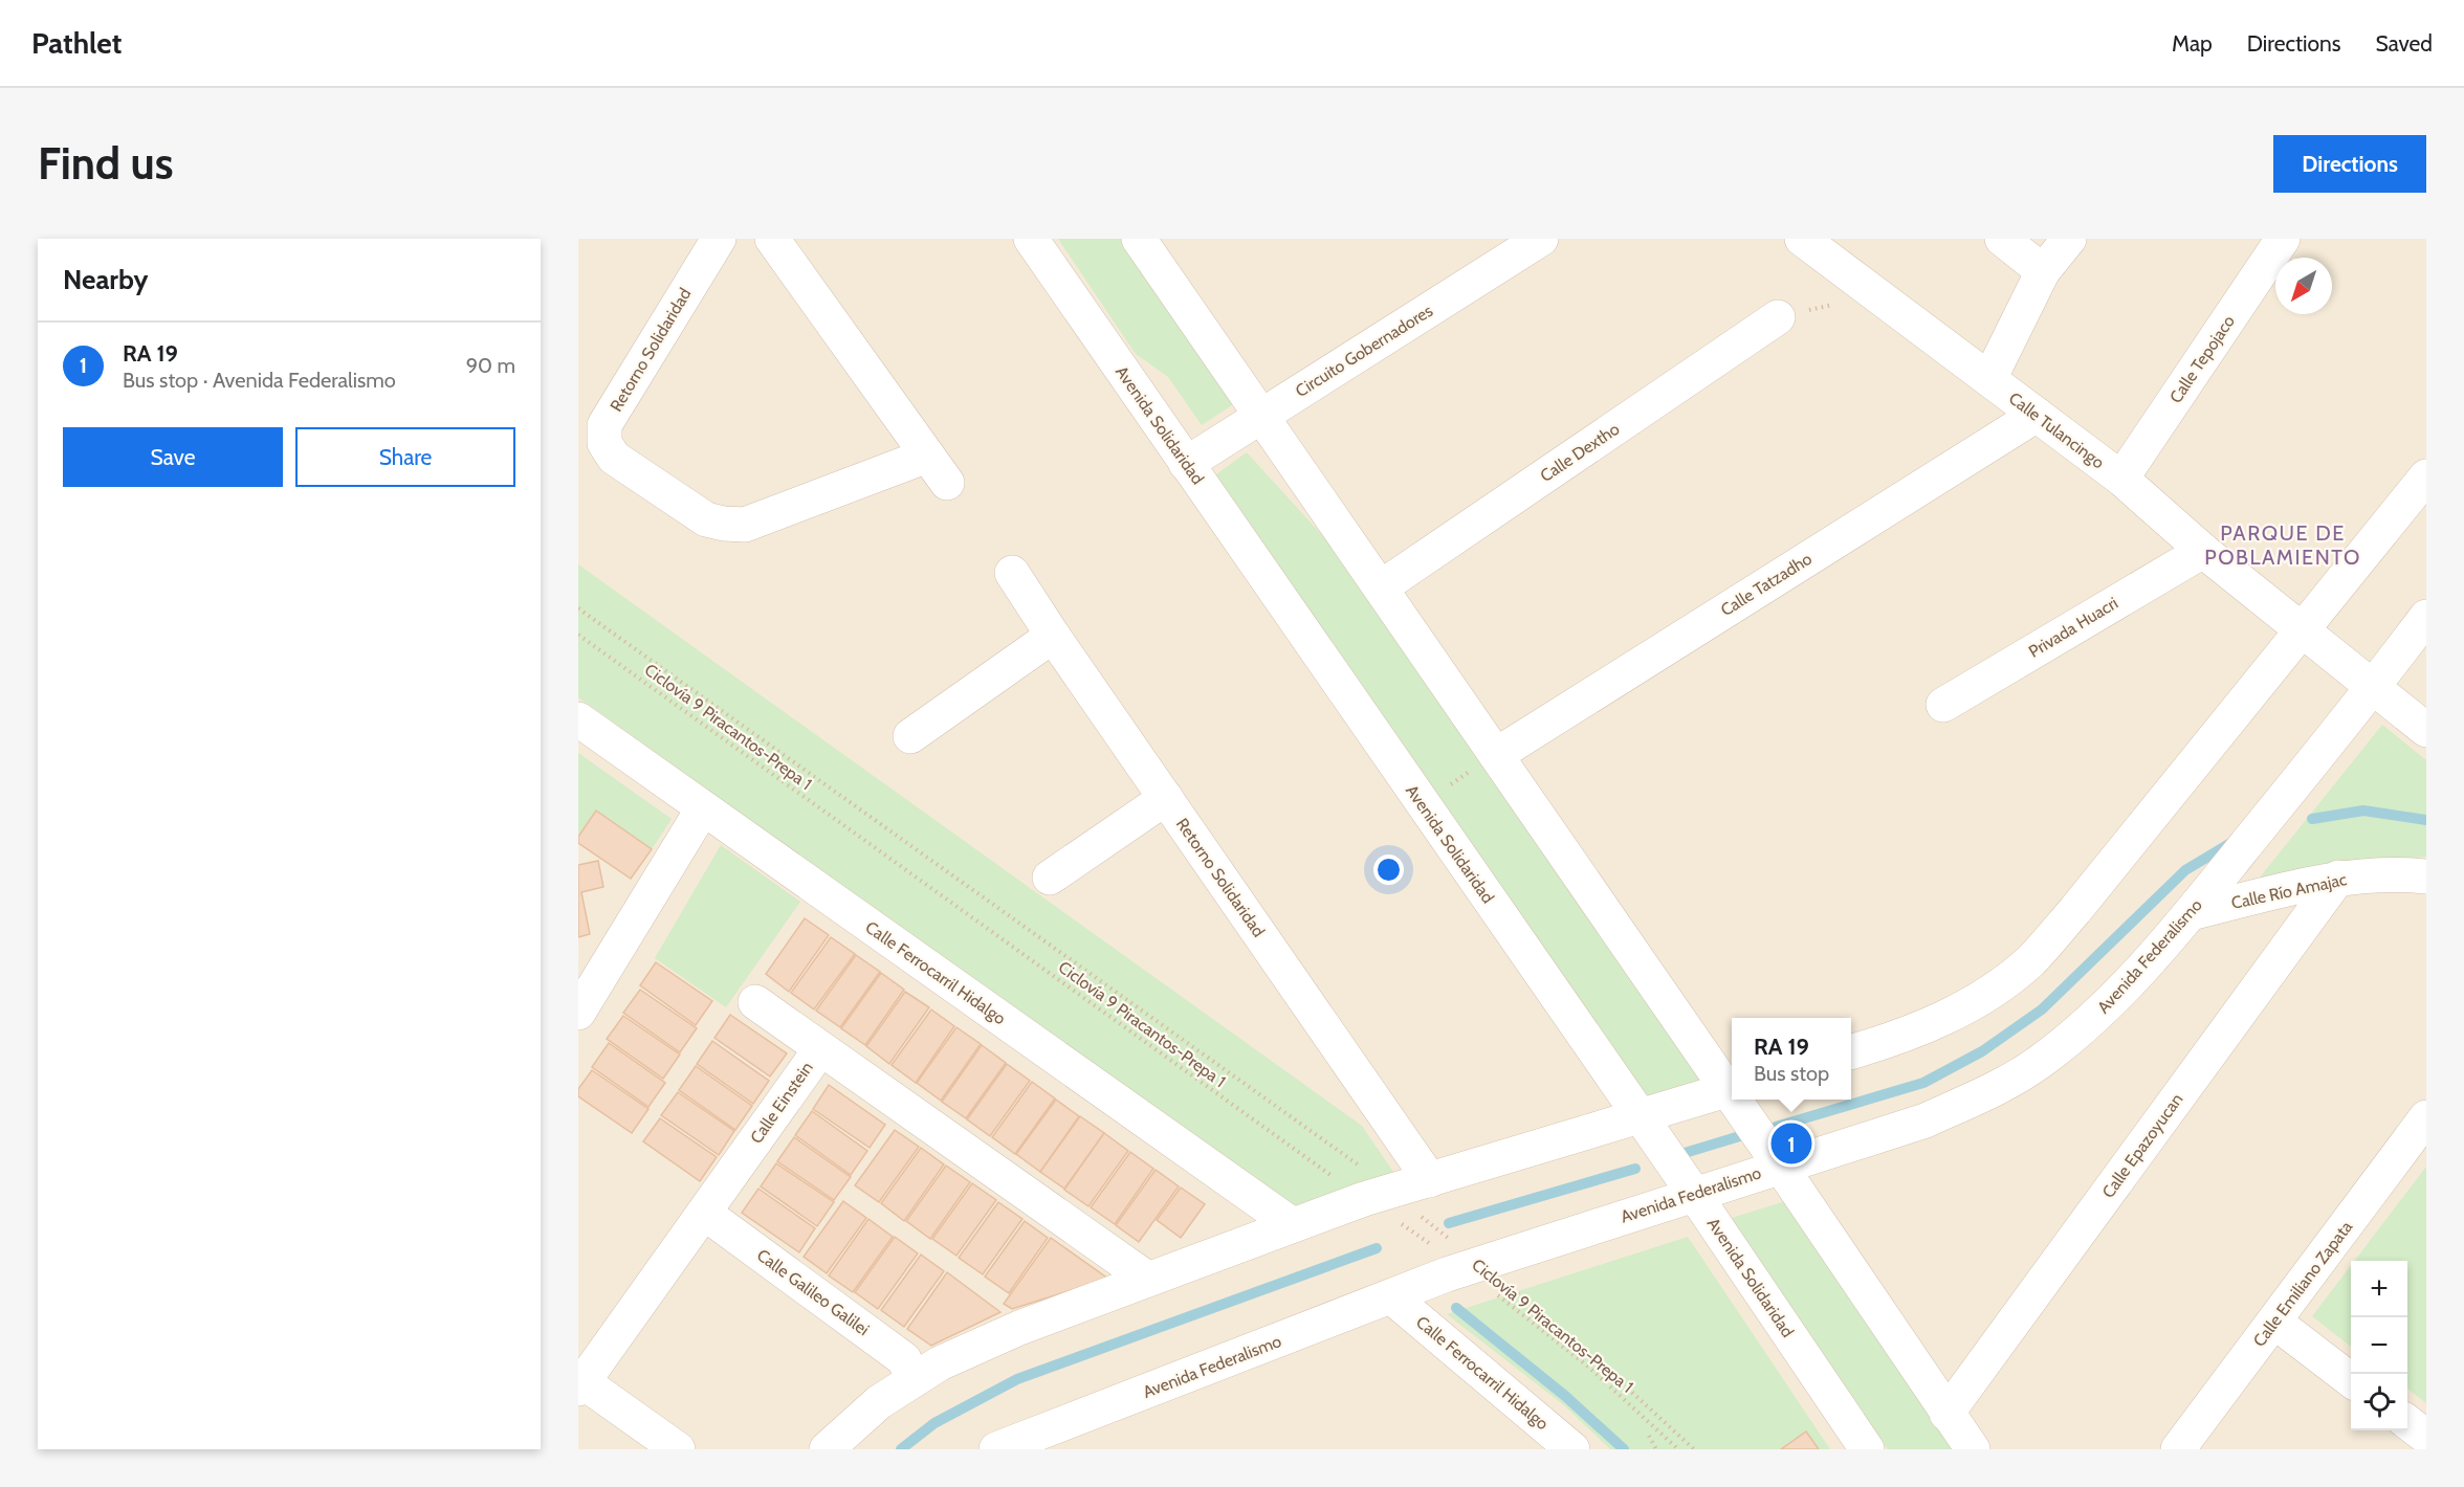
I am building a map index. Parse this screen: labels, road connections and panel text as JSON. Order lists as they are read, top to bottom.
{
  "streets": {
    "street": [
      "Retorno Solidaridad",
      "Circuito Gobernadores",
      "Calle Tepojaco",
      "Avenida Solidaridad",
      "Calle Tulancingo",
      "Calle Dextho",
      "Calle Tatzadho",
      "Privada Huacri",
      "Calle Río Amajac",
      "Avenida Federalismo",
      "Calle Ferrocarril Hidalgo",
      "Calle Einstein",
      "Calle Epazoyucan",
      "Calle Emiliano Zapata",
      "Calle Galileo Galilei"
    ],
    "path": ["Ciclovía 9 Piracantos-Prepa 1"]
  },
  "crossings": [
    ["Circuito Gobernadores", "Avenida Solidaridad"],
    ["Calle Tepojaco", "Calle Tulancingo"],
    ["Avenida Solidaridad", "Avenida Federalismo"],
    ["Calle Tulancingo", "Calle Tatzadho"],
    ["Calle Tulancingo", "Privada Huacri"],
    ["Calle Tulancingo", "Avenida Federalismo"],
    ["Ciclovía 9 Piracantos-Prepa 1", "Avenida Federalismo"],
    ["Calle Río Amajac", "Avenida Federalismo"],
    ["Calle Río Amajac", "Calle Epazoyucan"],
    ["Avenida Federalismo", "Calle Ferrocarril Hidalgo"],
    ["Calle Einstein", "Calle Galileo Galilei"]
  ],
  "districts": ["PARQUE DE POBLAMIENTO"],
  "north": "bottom left",
  "page": {
    "header": "Pathlet",
    "nav": ["Map", "Directions", "Saved"],
    "buttons": [
      "Directions",
      ["Save", "Share"]
    ],
    "title": "Find us",
    "heading": "Nearby",
    "list": [
      {
        "mark": "1",
        "name": "RA 19",
        "note": "Bus stop · Avenida Federalismo",
        "value": "90 m"
      }
    ],
    "popup": ["RA 19", "Bus stop"],
    "pins": "1",
    "map_buttons": ["+", "−"]
  }
}
